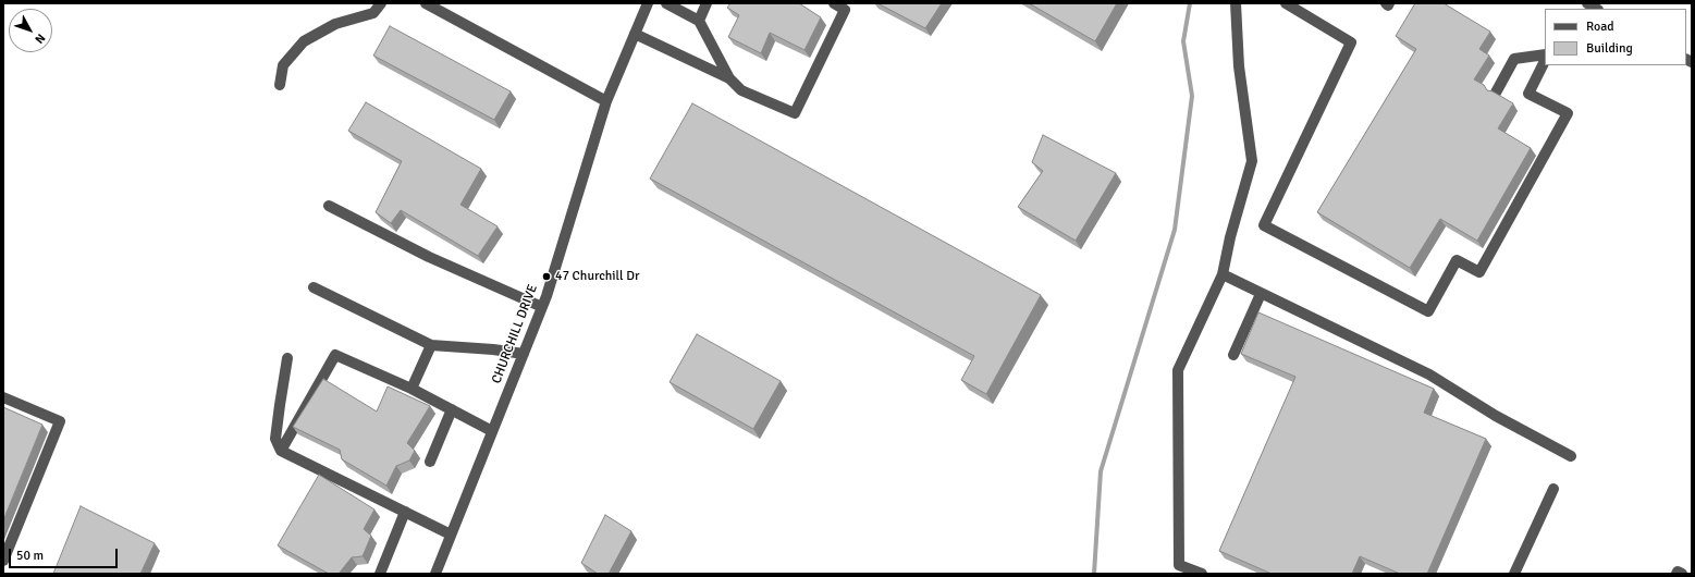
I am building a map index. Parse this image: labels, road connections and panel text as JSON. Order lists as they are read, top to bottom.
{
  "streets": {
    "street": ["CHURCHILL DRIVE"]
  },
  "places": ["47 Churchill Dr"],
  "legend": ["Road", "Building"],
  "scale_bar": "50 m",
  "north": "bottom right"
}
